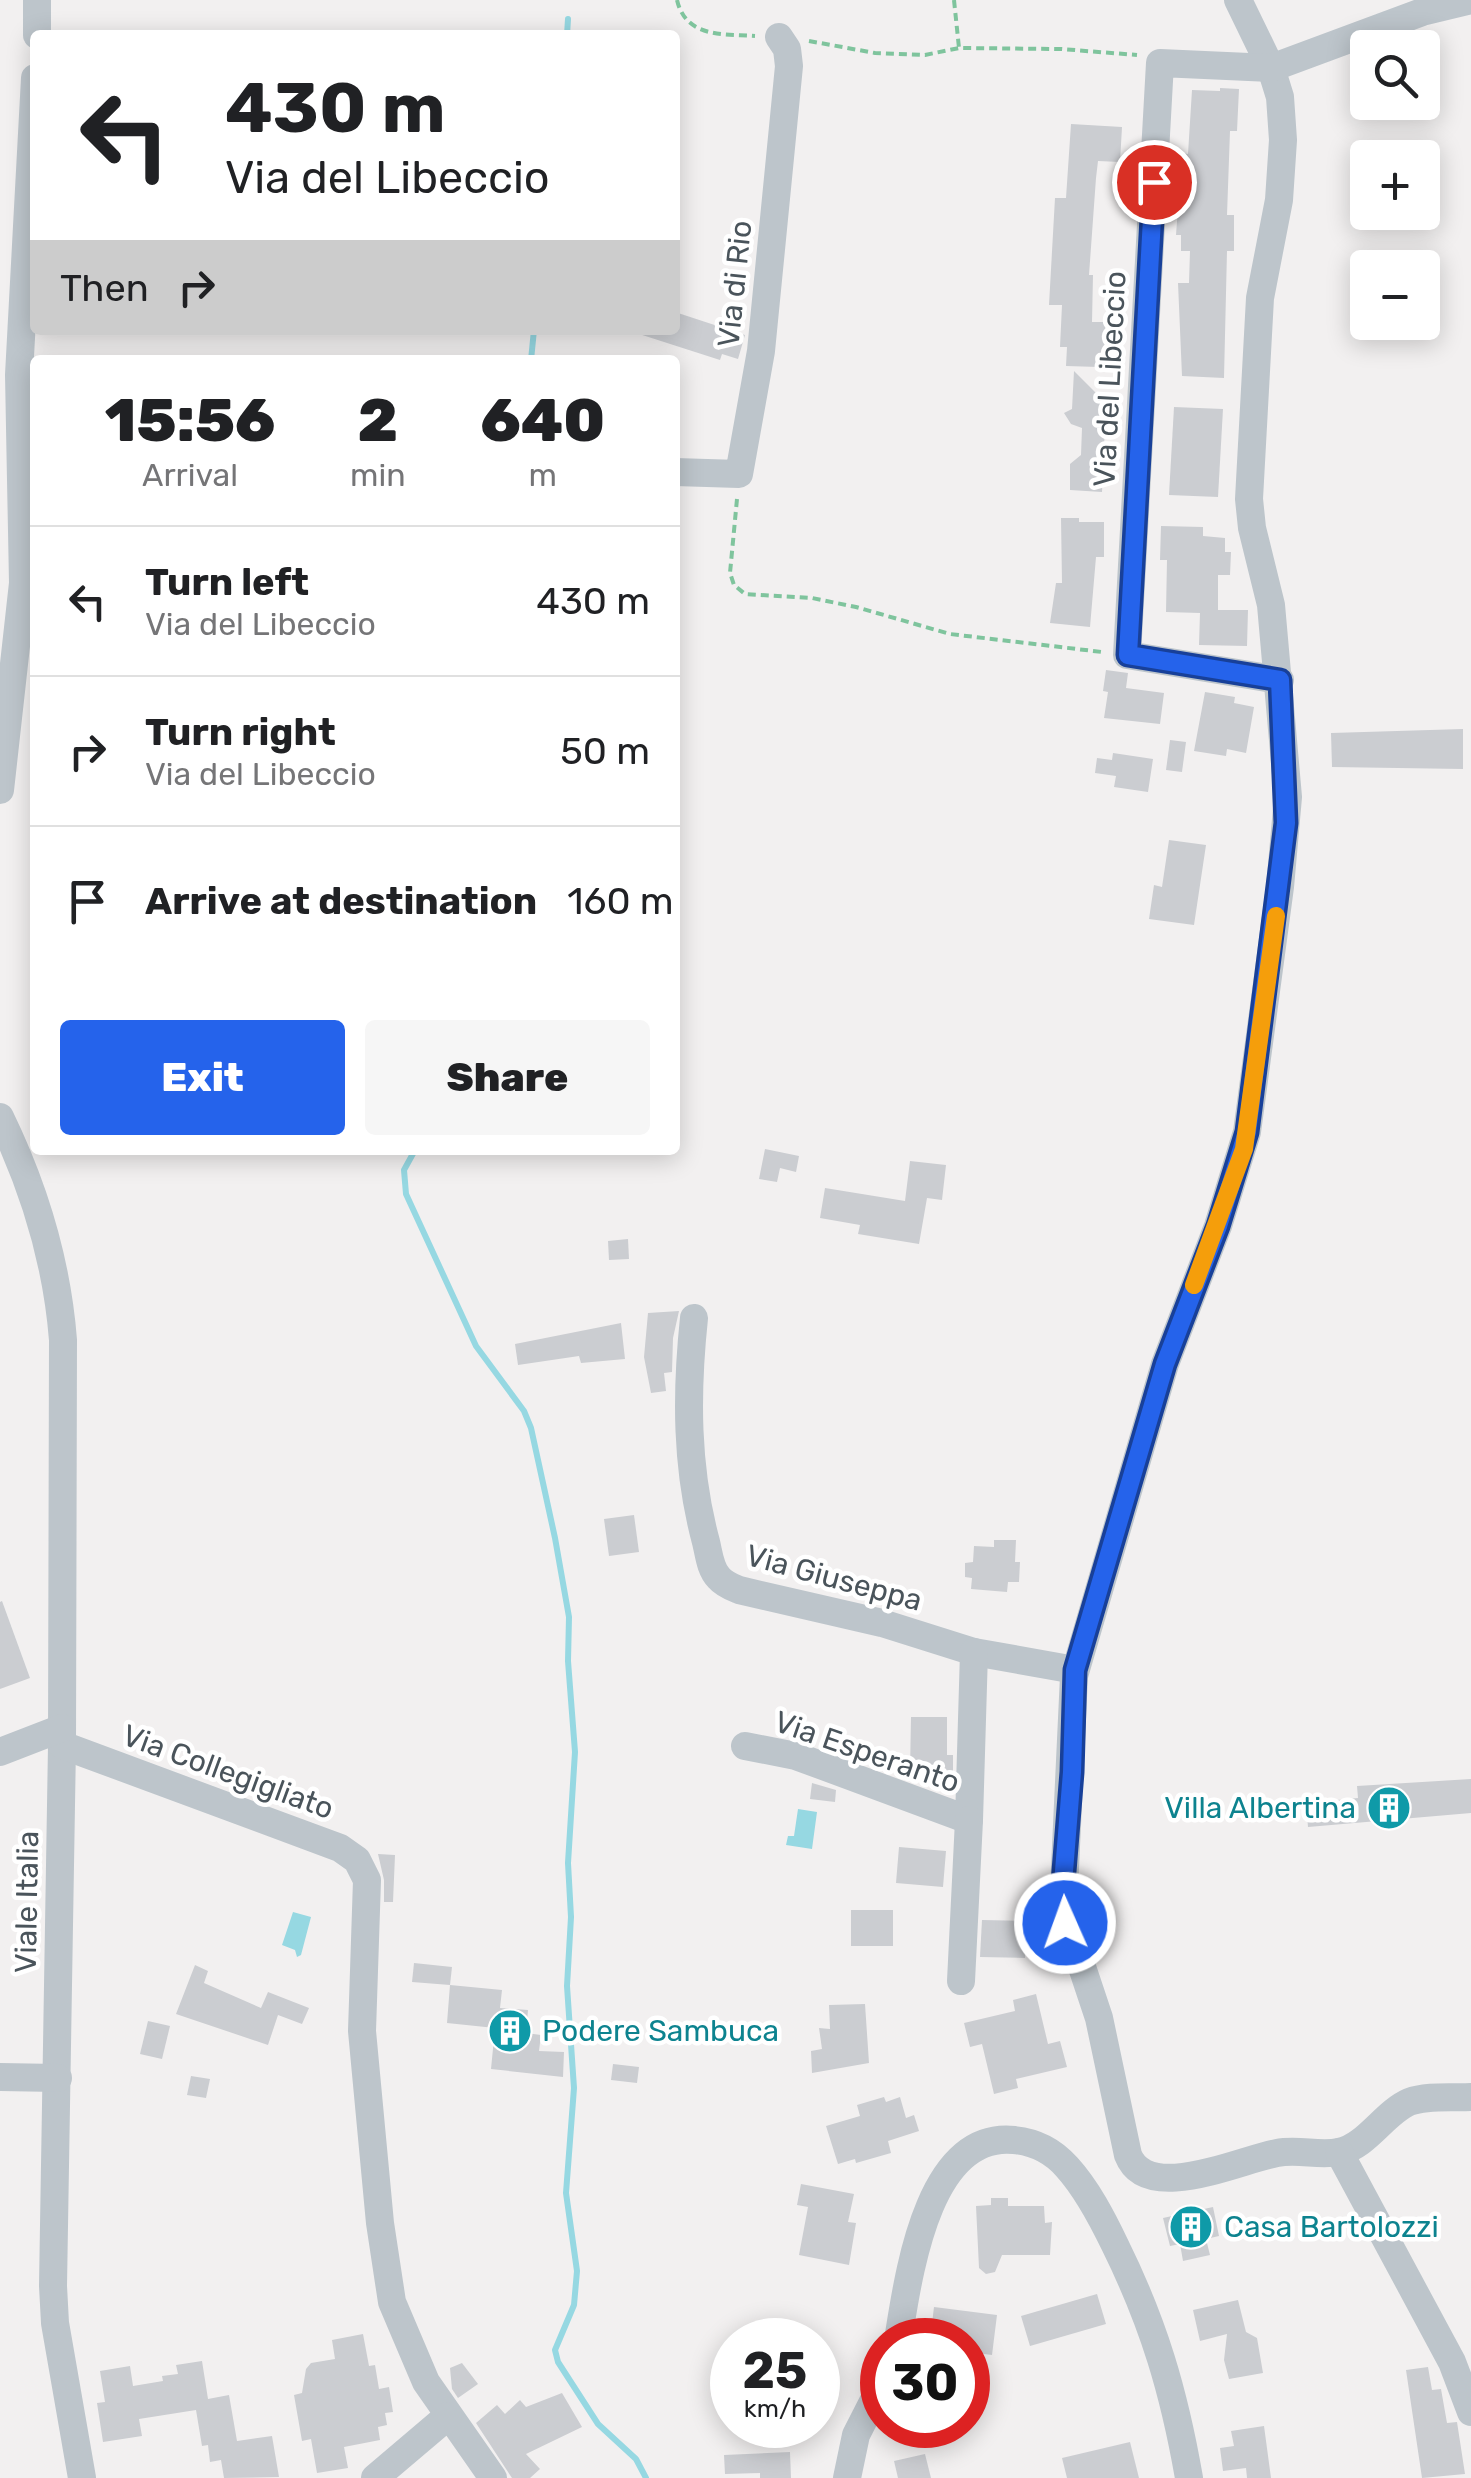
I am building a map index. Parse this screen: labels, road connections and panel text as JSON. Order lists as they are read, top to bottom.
{
  "streets": {
    "street": [
      "Via di Rio",
      "Via del Libeccio",
      "Via Giuseppa",
      "Via Esperanto",
      "Via Collegigliato",
      "Viale Italia"
    ]
  },
  "crossings": [
    ["Via Giuseppa", "Via Esperanto"],
    ["Via Collegigliato", "Viale Italia"]
  ],
  "places": {
    "building": ["Villa Albertina", "Podere Sambuca", "Casa Bartolozzi"]
  },
  "page": {
    "map_buttons": ["+", "−"],
    "turn": ["430 m", "Via del Libeccio"],
    "then": "Then",
    "eta": [
      "15:56",
      "Arrival",
      "2",
      "min",
      "640",
      "m"
    ],
    "list": [
      {
        "name": "Turn left",
        "note": "Via del Libeccio",
        "value": "430 m"
      },
      {
        "name": "Turn right",
        "note": "Via del Libeccio",
        "value": "50 m"
      },
      {
        "name": "Arrive at destination",
        "value": "160 m"
      }
    ],
    "buttons": ["Exit", "Share"],
    "speed": "25 km/h",
    "limit": "30"
  }
}
